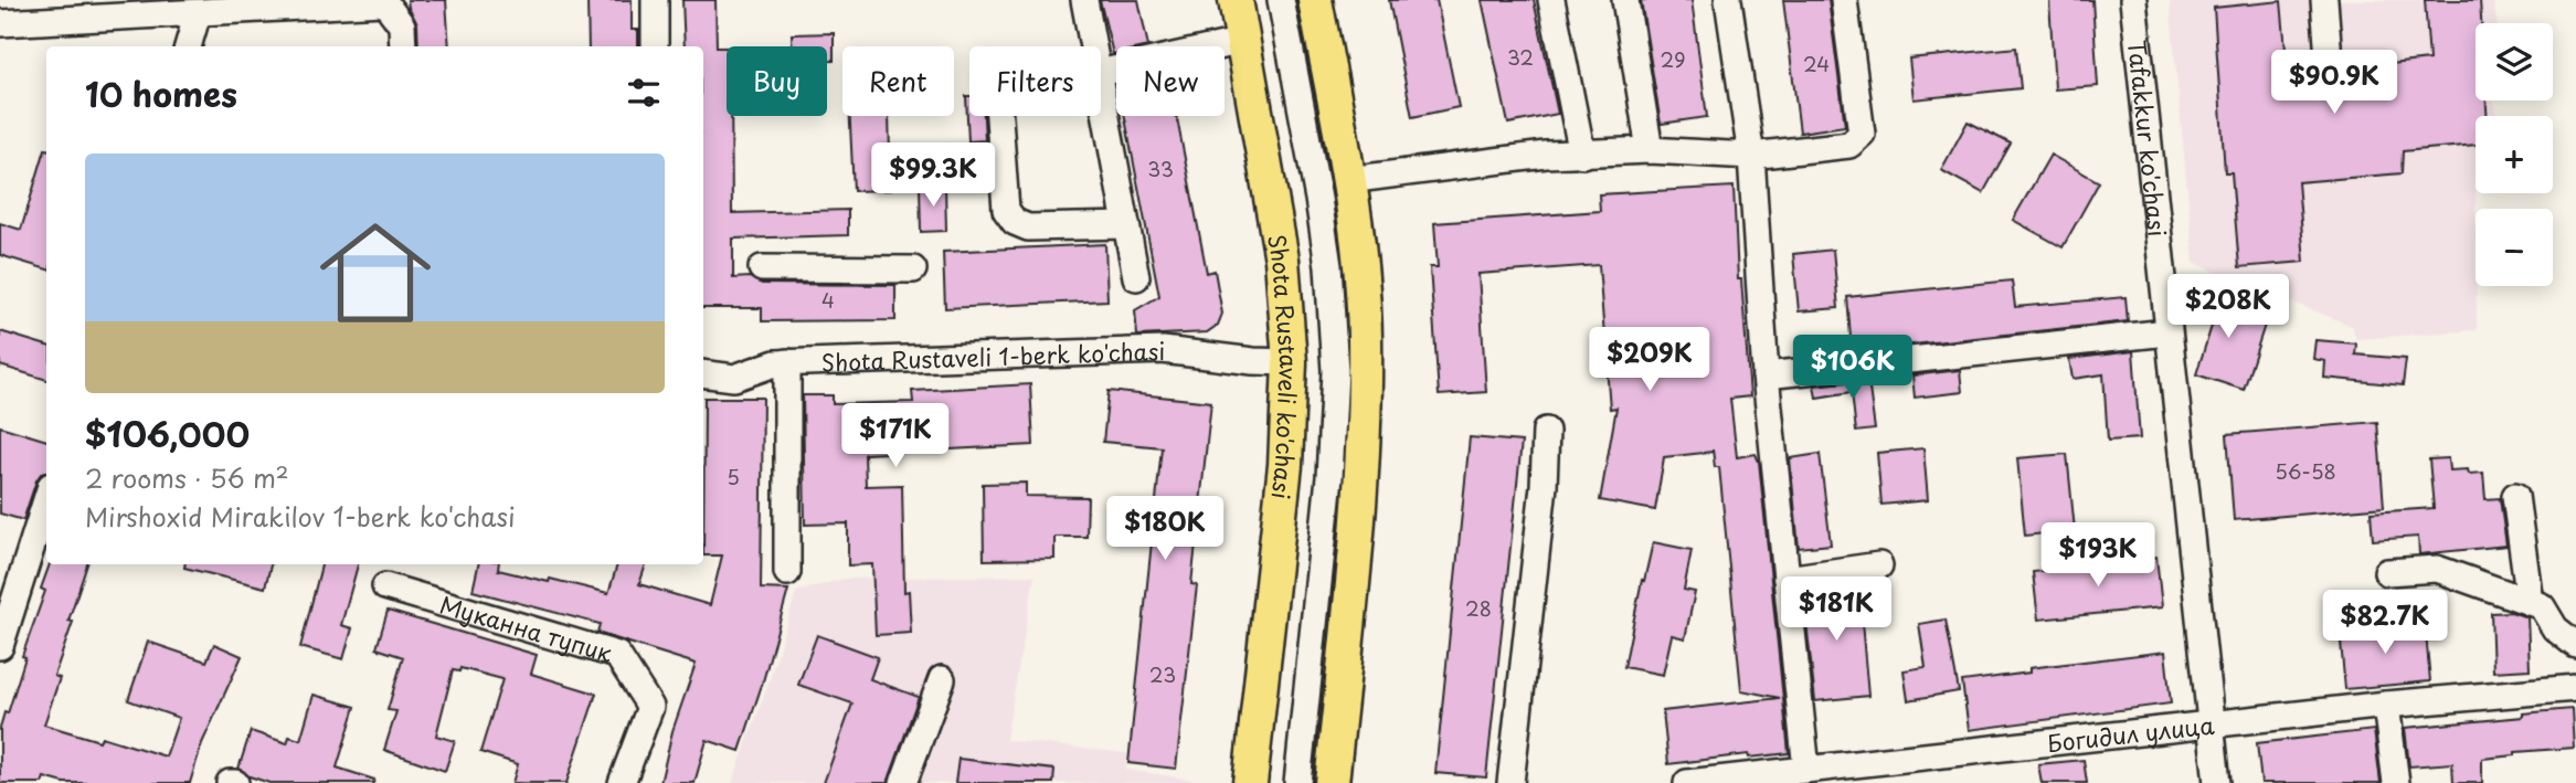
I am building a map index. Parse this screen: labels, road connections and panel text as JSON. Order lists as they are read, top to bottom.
{
  "streets": {
    "main road": ["Shota Rustaveli ko'chasi"],
    "street": [
      "Tafakkur ko'chasi",
      "Shota Rustaveli 1-berk ko'chasi",
      "Муканна тупик",
      "Богидил улица"
    ]
  },
  "crossings": [
    ["Tafakkur ko'chasi", "Богидил улица"],
    ["Shota Rustaveli 1-berk ko'chasi", "Shota Rustaveli ko'chasi"]
  ],
  "house_numbers": [
    "32",
    "29",
    "24",
    "33",
    "4",
    "56-58",
    "5",
    "28",
    "23"
  ],
  "page": {
    "map_buttons": ["+", "−"],
    "chip": [
      "Buy",
      "Rent",
      "Filters",
      "New"
    ],
    "heading": "10 homes",
    "price": [
      "$90.9K",
      "$99.3K",
      "$208K",
      "$209K",
      "$106K",
      "$171K",
      "$180K",
      "$193K",
      "$181K",
      "$82.7K"
    ],
    "list": [
      {
        "name": "$106,000",
        "note": "2 rooms · 56 m² · Mirshoxid Mirakilov 1-berk ko'chasi"
      }
    ]
  }
}
